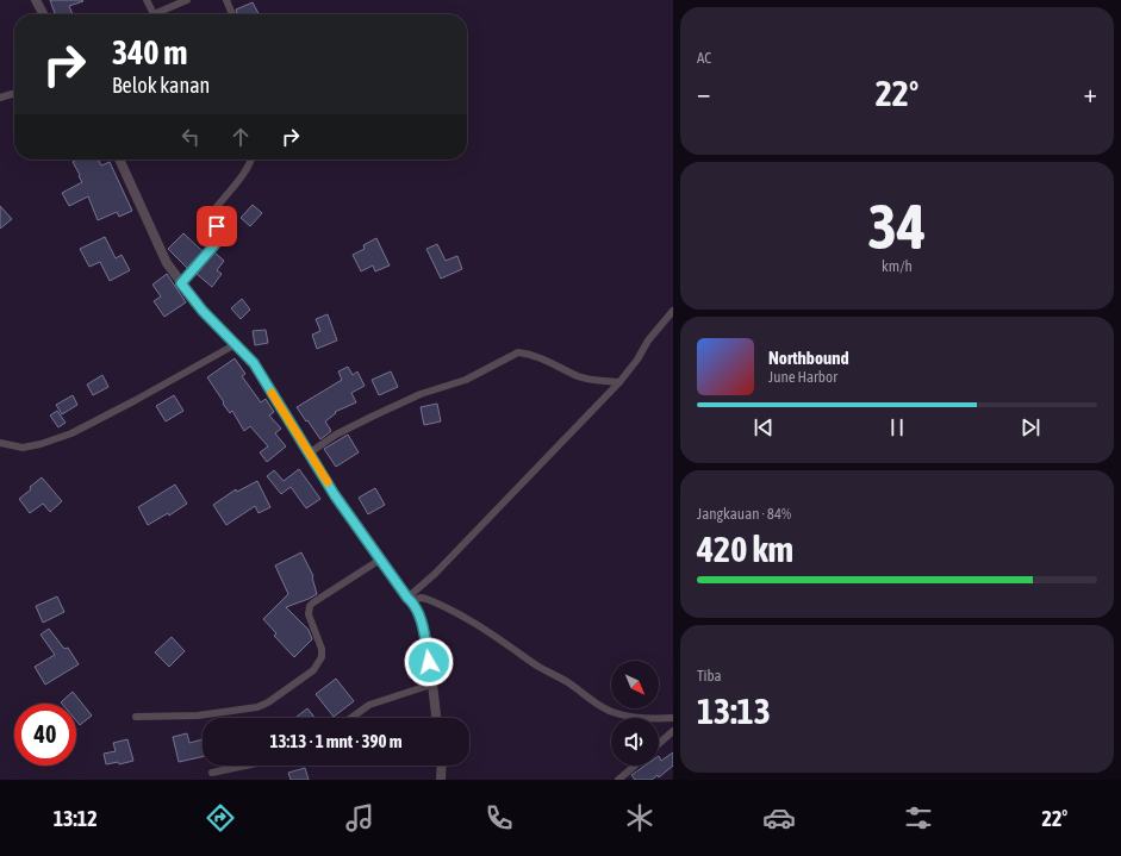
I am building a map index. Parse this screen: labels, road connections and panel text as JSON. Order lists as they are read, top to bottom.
{
  "north": "bottom right",
  "page": {
    "tile": [
      "AC",
      ["34", "km/h"],
      ["Jangkauan · 84%", "420 km"],
      ["Tiba", "13:13"]
    ],
    "turn": ["340 m", "Belok kanan"],
    "heat": ["−", "22°", "+"],
    "song": ["Northbound", "June Harbor"],
    "limit": "40",
    "trip": "13:13 · 1 mnt · 390 m",
    "tabs": ["13:12", "22°"]
  }
}
